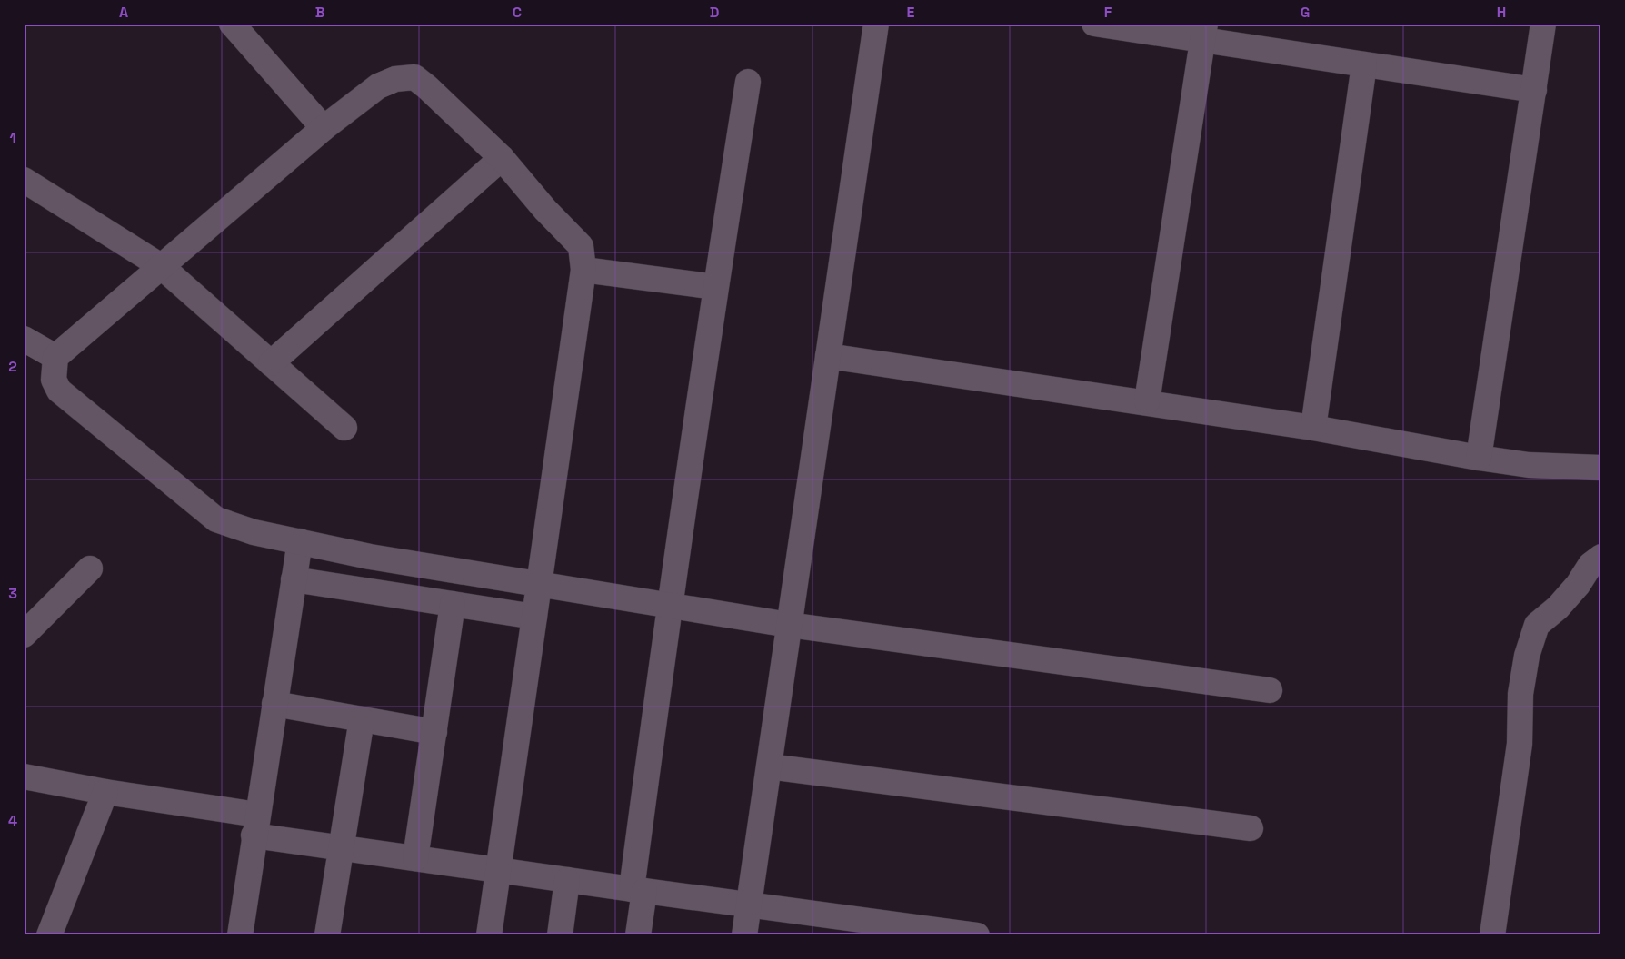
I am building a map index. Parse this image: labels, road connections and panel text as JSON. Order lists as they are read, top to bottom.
{
  "grid": {
    "columns": [
      "A",
      "B",
      "C",
      "D",
      "E",
      "F",
      "G",
      "H"
    ],
    "rows": [
      "1",
      "2",
      "3",
      "4"
    ]
  }
}
